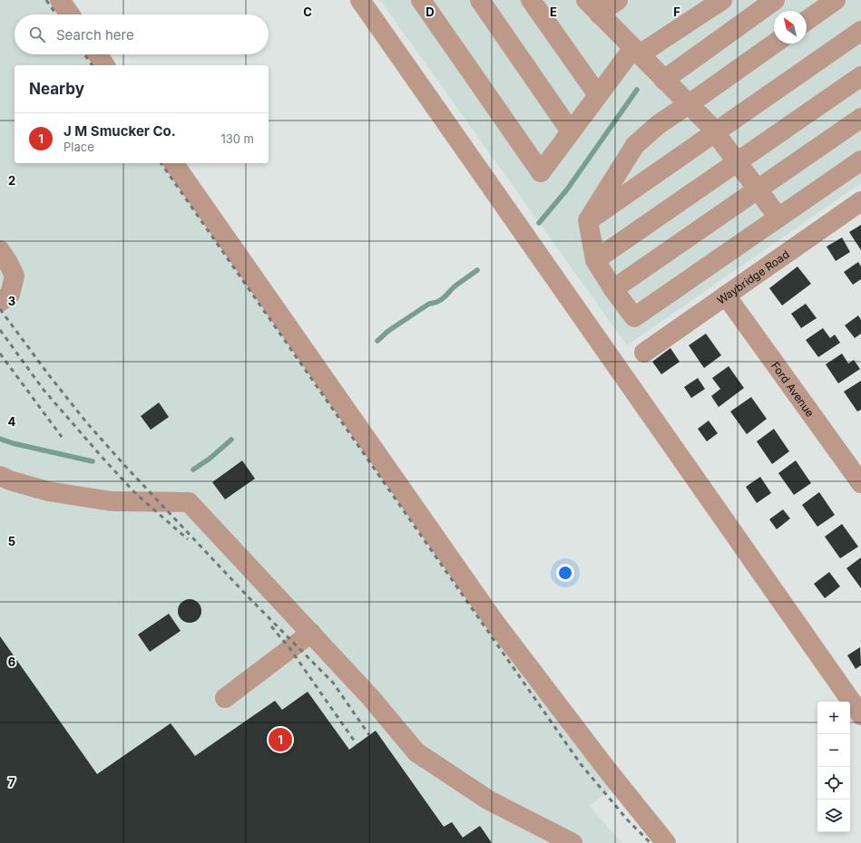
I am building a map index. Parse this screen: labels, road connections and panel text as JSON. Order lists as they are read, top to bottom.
{
  "streets": {
    "street": ["Waybridge Road", "Ford Avenue"]
  },
  "crossings": [
    ["Waybridge Road", "Ford Avenue"]
  ],
  "north": "top left",
  "page": {
    "search": "Search here",
    "heading": "Nearby",
    "list": [
      {
        "mark": "1",
        "name": "J M Smucker Co.",
        "note": "Place",
        "value": "130 m"
      }
    ],
    "map_buttons": ["+", "−"],
    "pins": "1"
  },
  "grid": {
    "columns": [
      "C",
      "D",
      "E",
      "F"
    ],
    "rows": [
      "2",
      "3",
      "4",
      "5",
      "6",
      "7"
    ]
  }
}
